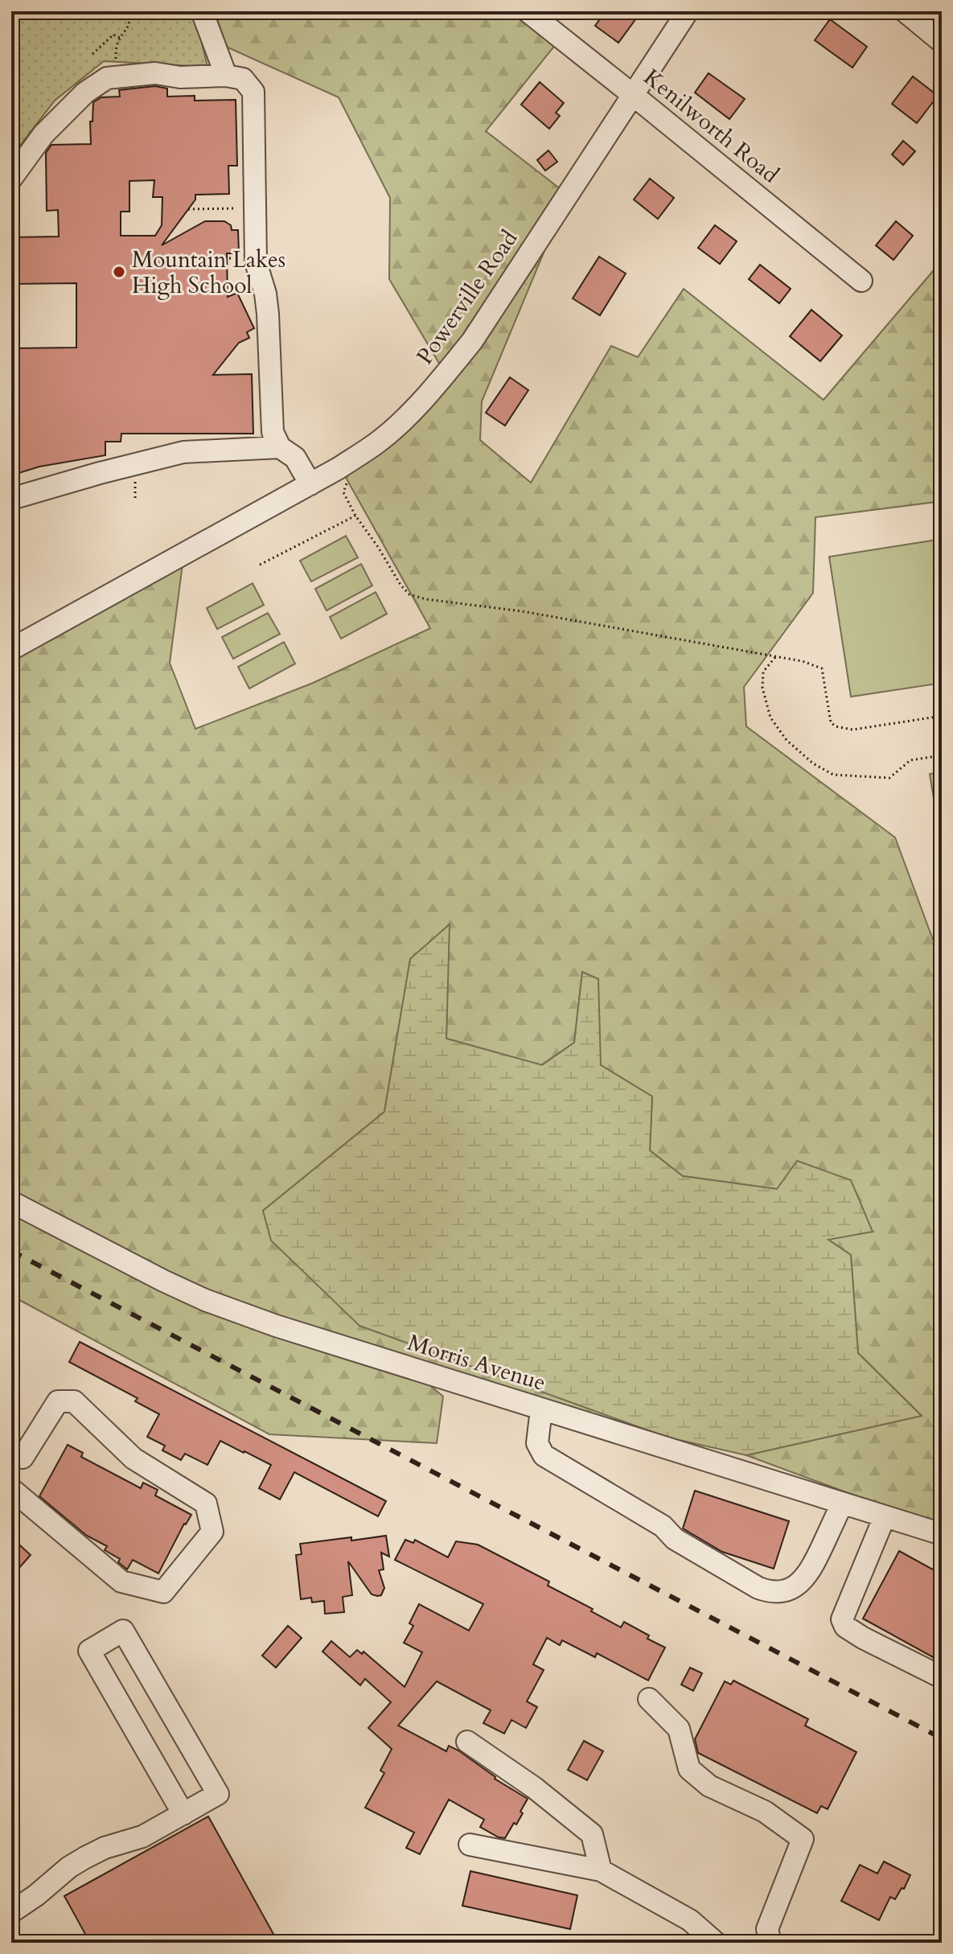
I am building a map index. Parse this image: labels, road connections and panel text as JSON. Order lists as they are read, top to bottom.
{
  "streets": {
    "street": ["Kenilworth Road", "Powerville Road", "Morris Avenue"]
  },
  "crossings": [
    ["Kenilworth Road", "Powerville Road"]
  ],
  "places": ["Mountain Lakes High School"]
}
